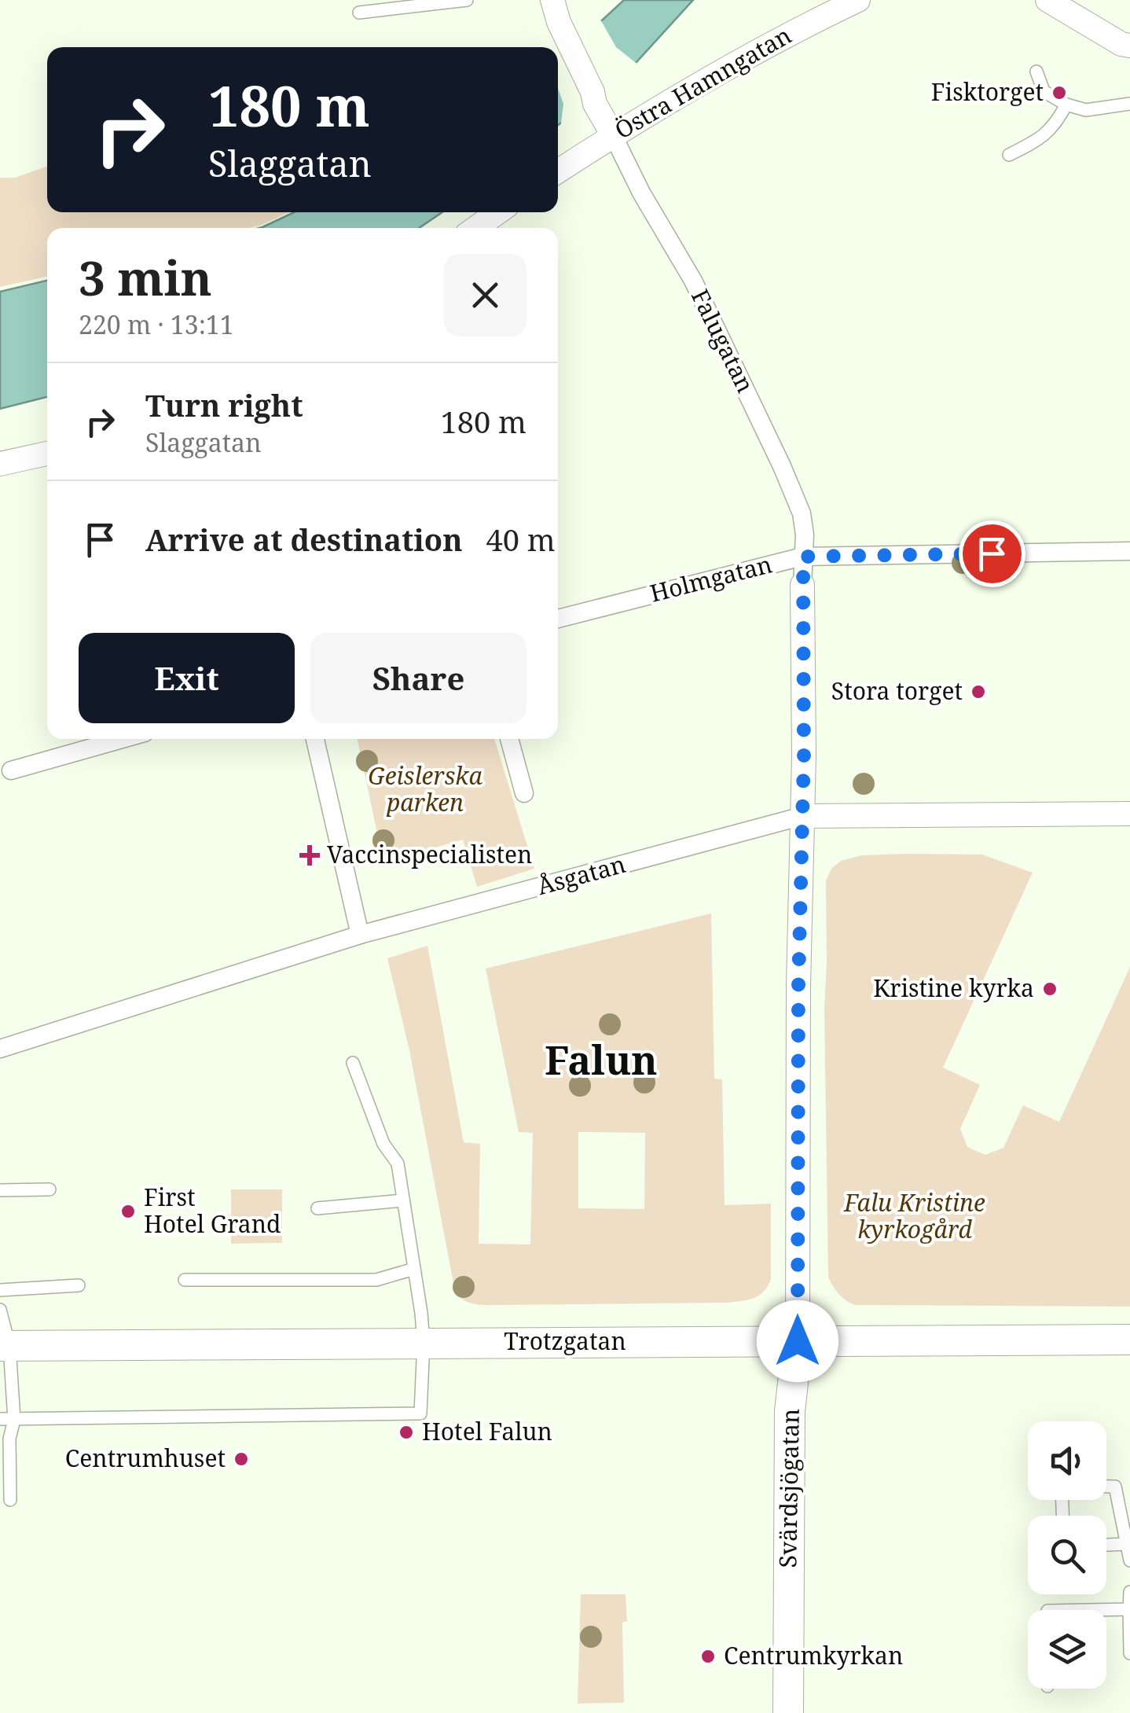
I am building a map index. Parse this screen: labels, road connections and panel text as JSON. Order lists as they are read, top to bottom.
{
  "streets": {
    "street": [
      "Östra Hamngatan",
      "Falugatan",
      "Holmgatan",
      "Åsgatan",
      "Trotzgatan",
      "Svärdsjögatan"
    ]
  },
  "crossings": [
    ["Östra Hamngatan", "Falugatan"],
    ["Falugatan", "Holmgatan"],
    ["Falugatan", "Svärdsjögatan"],
    ["Holmgatan", "Svärdsjögatan"],
    ["Åsgatan", "Svärdsjögatan"],
    ["Trotzgatan", "Svärdsjögatan"]
  ],
  "districts": ["Falun"],
  "parks": ["Geislerska parken", "Falu Kristine kyrkogård"],
  "places": {
    "other": [
      "Fisktorget",
      "Stora torget",
      "Kristine kyrka",
      "First Hotel Grand",
      "Hotel Falun",
      "Centrumhuset",
      "Centrumkyrkan"
    ],
    "health": ["Vaccinspecialisten"]
  },
  "page": {
    "turn": ["180 m", "Slaggatan"],
    "heading": ["3 min", "220 m · 13:11"],
    "list": [
      {
        "name": "Turn right",
        "note": "Slaggatan",
        "value": "180 m"
      },
      {
        "name": "Arrive at destination",
        "value": "40 m"
      }
    ],
    "buttons": ["Exit", "Share"]
  }
}
